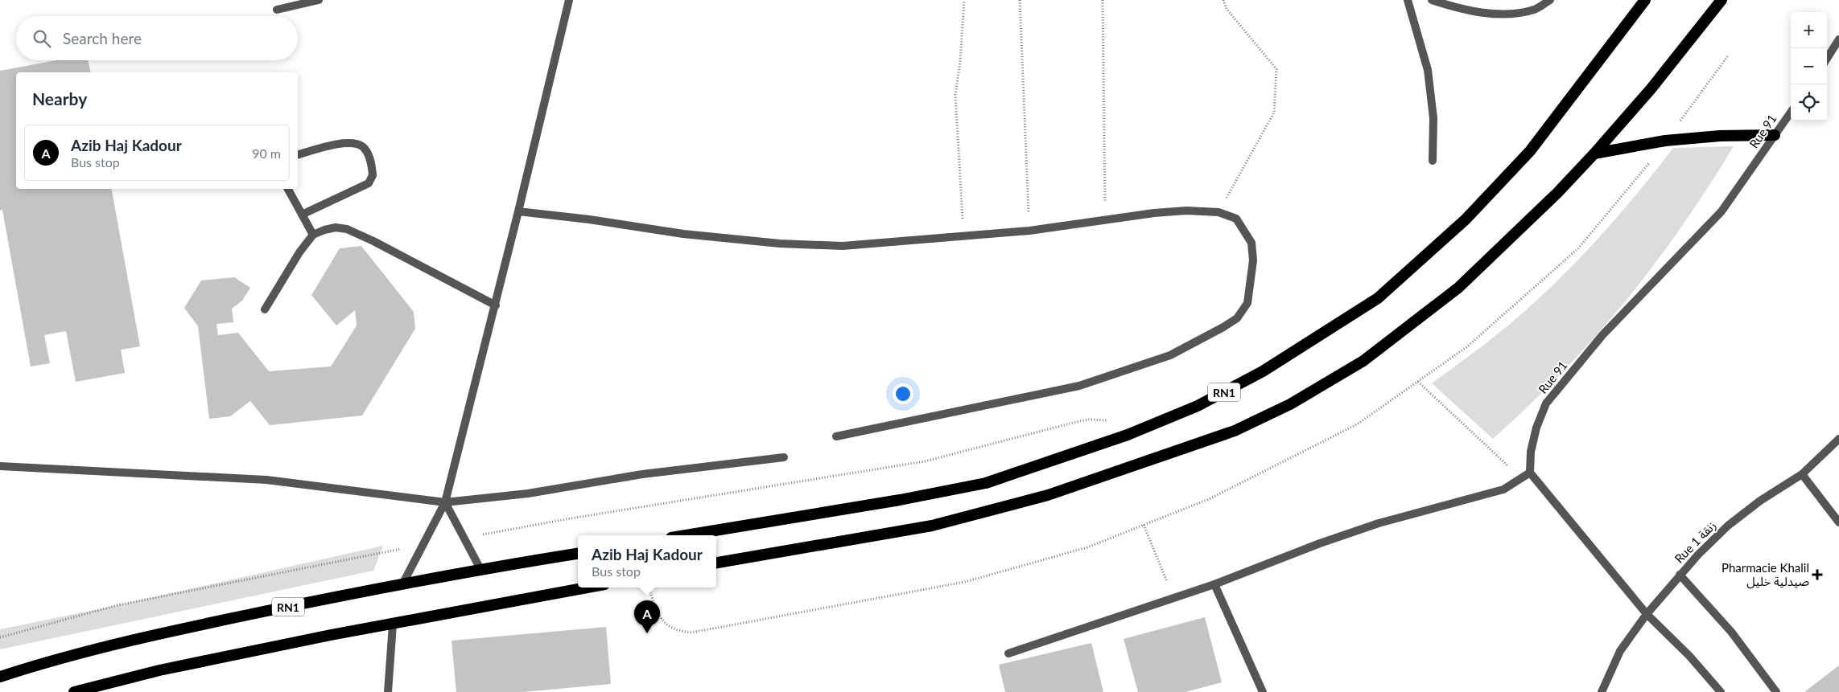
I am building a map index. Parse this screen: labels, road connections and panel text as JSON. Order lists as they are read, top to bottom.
{
  "streets": {
    "highway": ["RN1"],
    "street": ["Rue 91", "Rue 1 زنقة"]
  },
  "places": {
    "health": ["Pharmacie Khalil صيدلية خليل"]
  },
  "page": {
    "map_buttons": ["+", "−"],
    "search": "Search here",
    "heading": "Nearby",
    "list": [
      {
        "mark": "A",
        "name": "Azib Haj Kadour",
        "note": "Bus stop",
        "value": "90 m"
      }
    ],
    "popup": ["Azib Haj Kadour", "Bus stop"],
    "pins": "A"
  }
}
